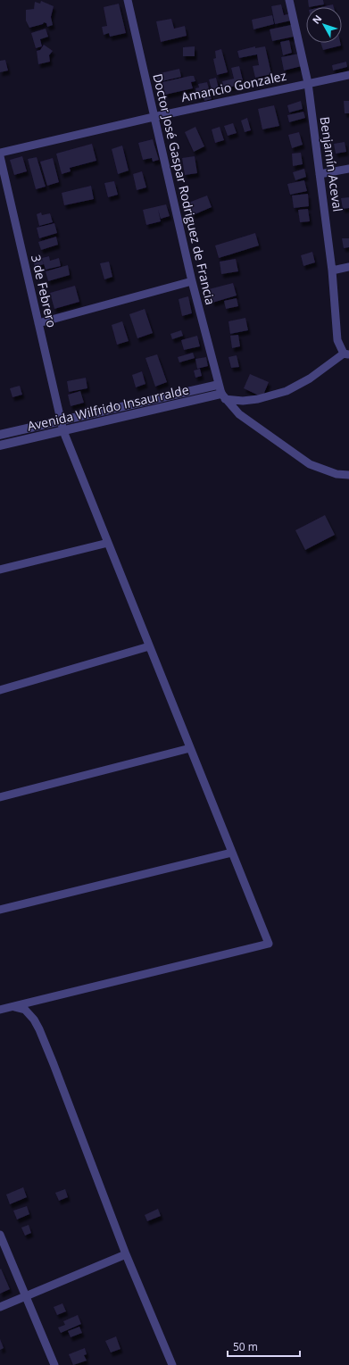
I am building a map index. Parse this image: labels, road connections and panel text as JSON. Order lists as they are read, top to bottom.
{
  "streets": {
    "street": [
      "Amancio Gonzalez",
      "Benjamín Aceval",
      "Doctor José Gaspar Rodriguez de Francia",
      "3 de Febrero",
      "Avenida Wilfrido Insaurralde"
    ]
  },
  "crossings": [
    ["Amancio Gonzalez", "Benjamín Aceval"],
    ["Amancio Gonzalez", "Doctor José Gaspar Rodriguez de Francia"],
    ["Doctor José Gaspar Rodriguez de Francia", "Avenida Wilfrido Insaurralde"],
    ["3 de Febrero", "Avenida Wilfrido Insaurralde"]
  ],
  "scale_bar": "50 m",
  "north": "top left"
}
